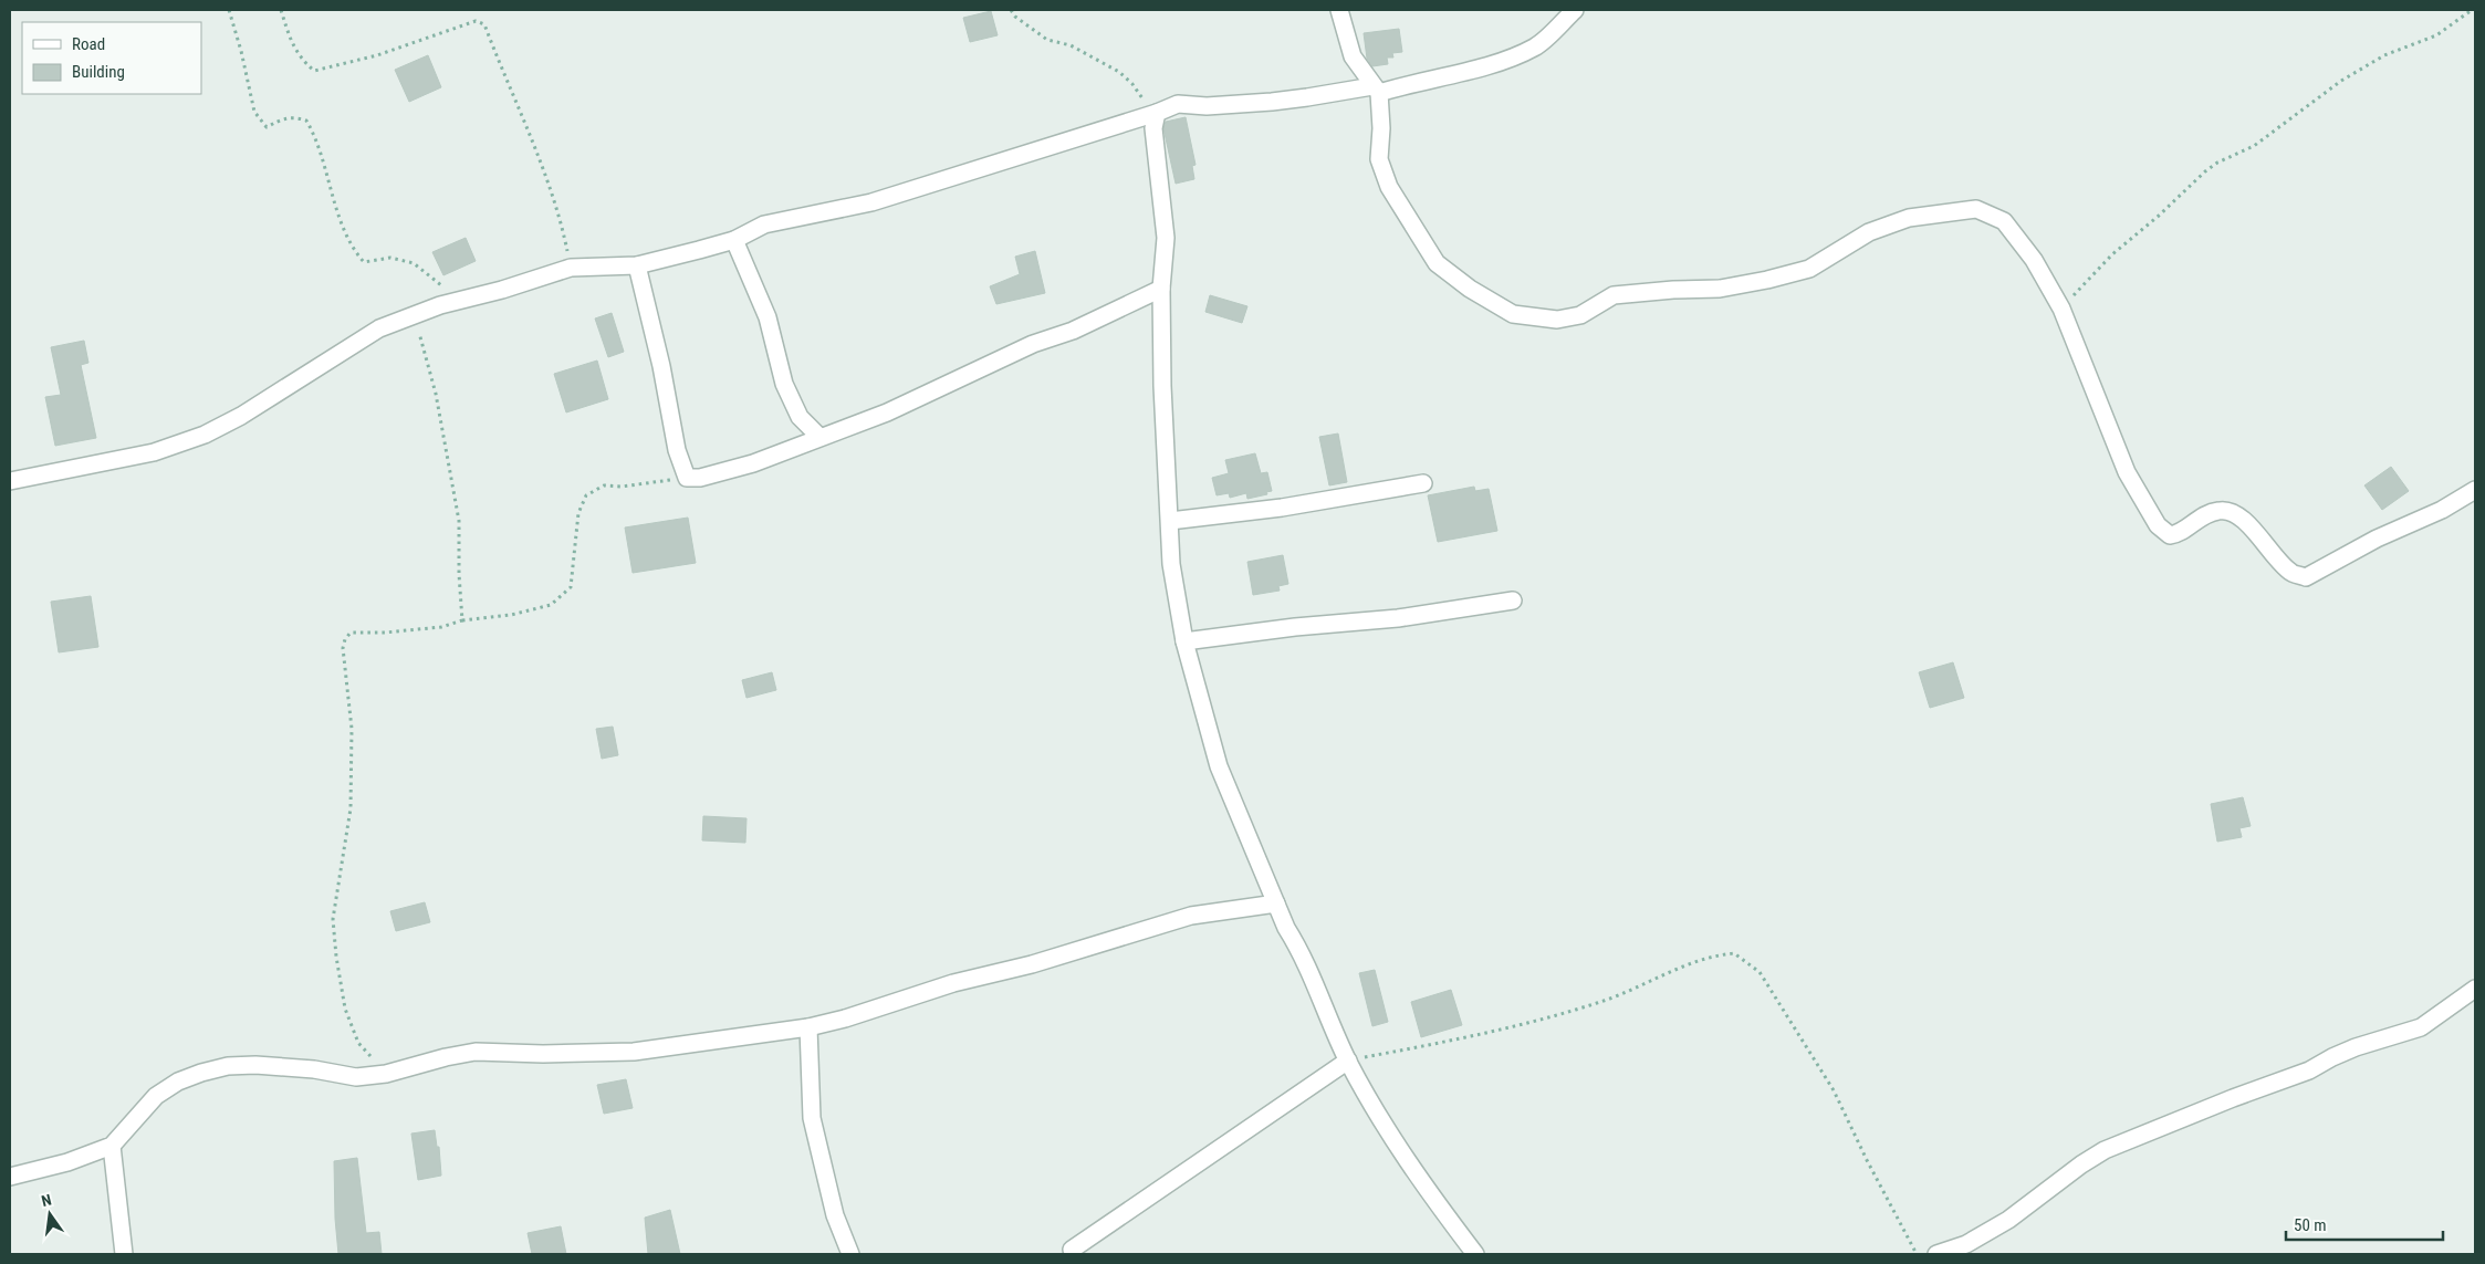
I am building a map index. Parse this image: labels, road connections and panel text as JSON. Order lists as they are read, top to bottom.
{
  "legend": ["Road", "Building"],
  "scale_bar": "50 m",
  "north": "top"
}
